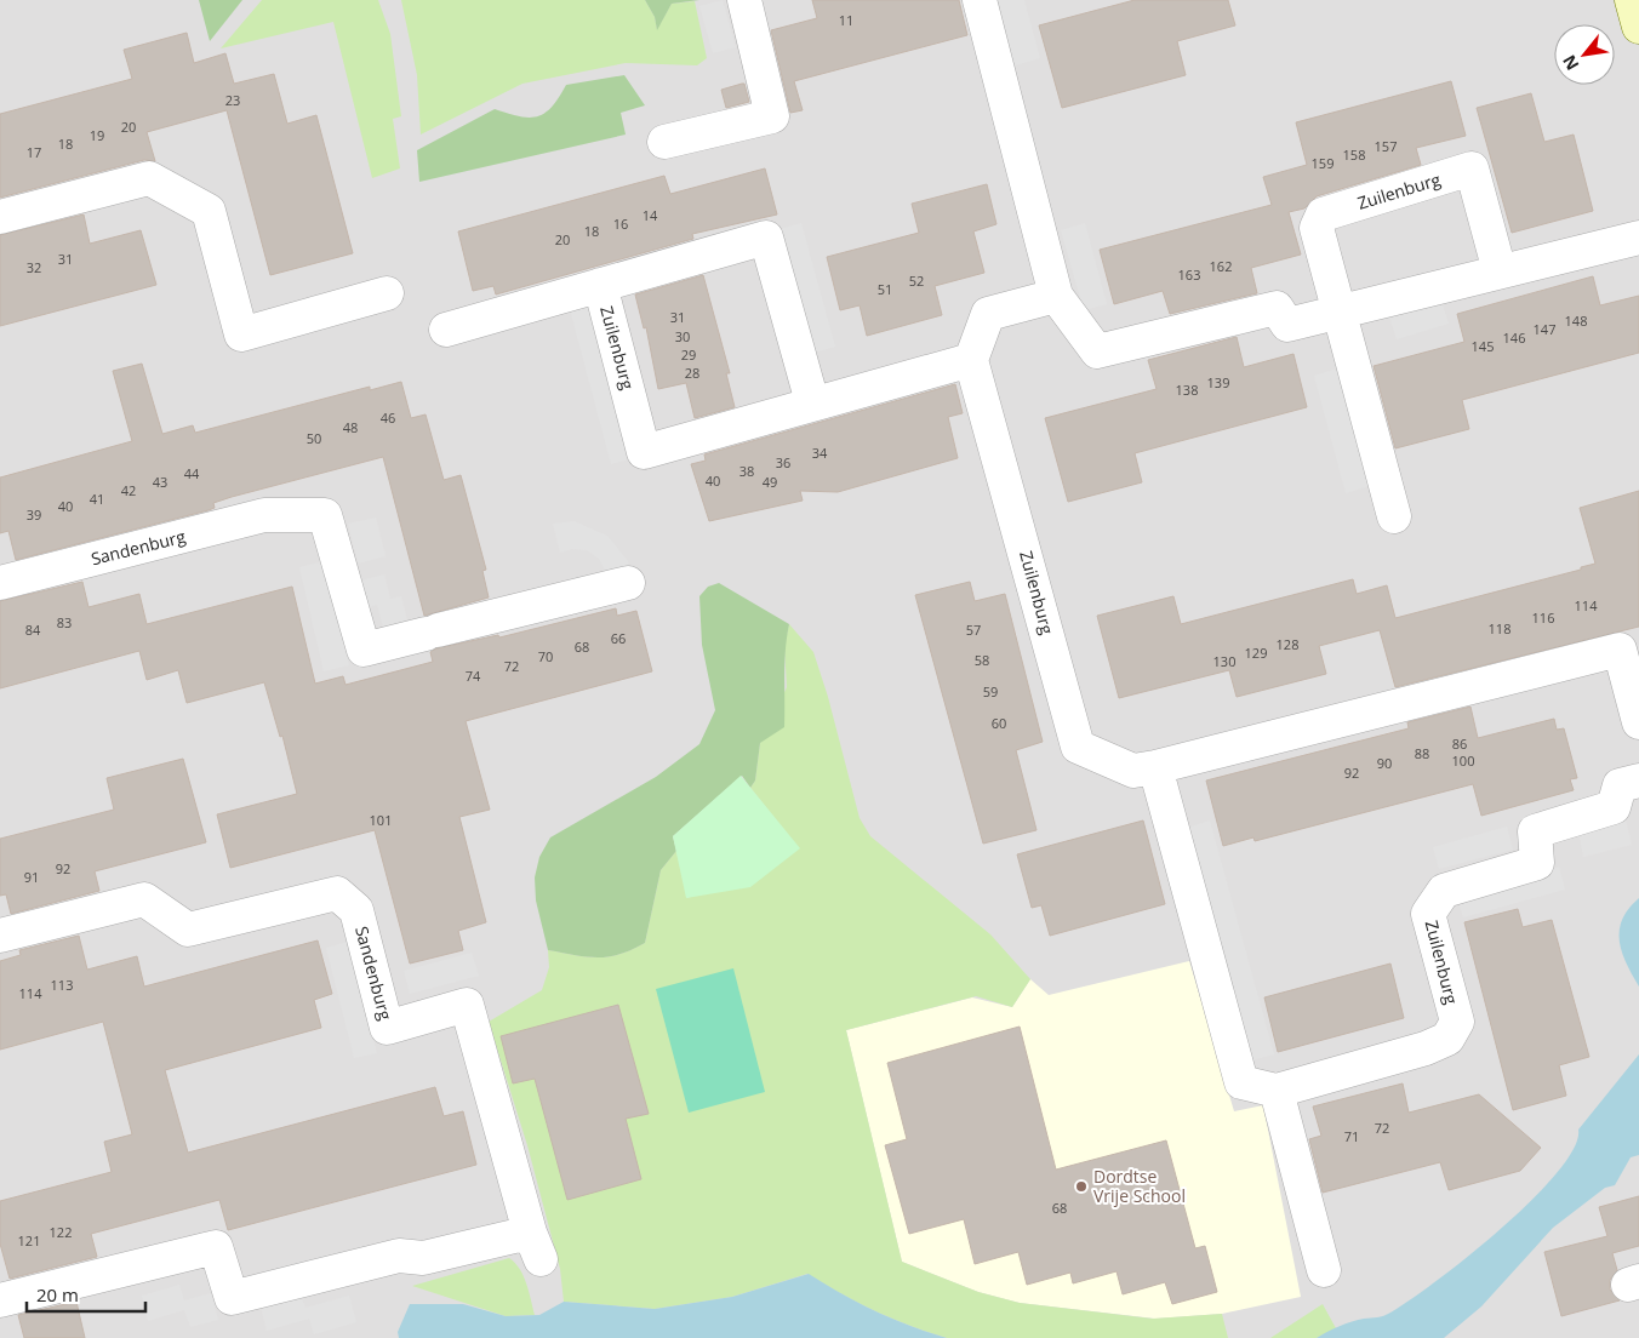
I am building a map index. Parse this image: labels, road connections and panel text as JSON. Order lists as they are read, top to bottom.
{
  "streets": {
    "street": ["Zuilenburg", "Sandenburg"]
  },
  "places": ["Dordtse Vrije School"],
  "house_numbers": [
    "11",
    "23",
    "20",
    "19",
    "18",
    "157",
    "17",
    "158",
    "159",
    "14",
    "16",
    "18",
    "20",
    "31",
    "162",
    "32",
    "163",
    "52",
    "51",
    "31",
    "148",
    "147",
    "30",
    "146",
    "145",
    "29",
    "28",
    "139",
    "138",
    "46",
    "48",
    "50",
    "34",
    "36",
    "38",
    "44",
    "40",
    "43",
    "49",
    "42",
    "41",
    "40",
    "39",
    "114",
    "116",
    "83",
    "118",
    "84",
    "57",
    "66",
    "128",
    "68",
    "129",
    "70",
    "58",
    "130",
    "72",
    "74",
    "59",
    "60",
    "86",
    "88",
    "100",
    "90",
    "92",
    "101",
    "92",
    "91",
    "113",
    "114",
    "72",
    "71",
    "68",
    "122",
    "121"
  ],
  "scale_bar": "20 m",
  "north": "bottom left"
}
